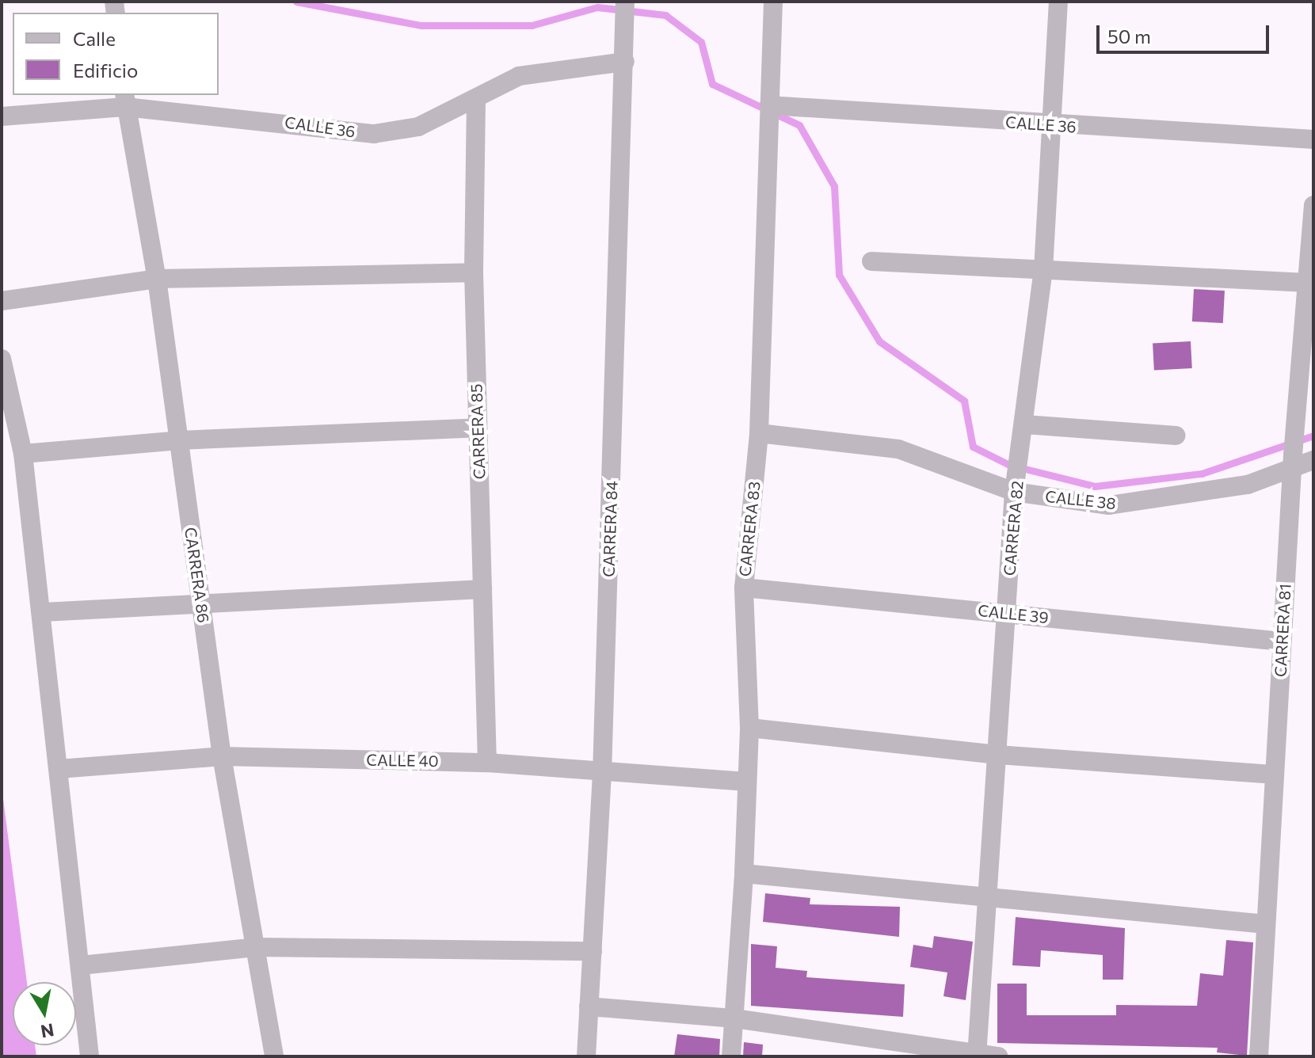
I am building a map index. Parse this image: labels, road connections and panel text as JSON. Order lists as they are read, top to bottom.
{
  "streets": {
    "street": [
      "CALLE 36",
      "CARRERA 85",
      "CALLE 38",
      "CARRERA 82",
      "CARRERA 84",
      "CARRERA 83",
      "CARRERA 86",
      "CALLE 39",
      "CARRERA 81",
      "CALLE 40"
    ]
  },
  "crossings": [
    ["CALLE 36", "CARRERA 85"],
    ["CALLE 36", "CARRERA 82"],
    ["CALLE 36", "CARRERA 84"],
    ["CALLE 36", "CARRERA 83"],
    ["CALLE 36", "CARRERA 86"],
    ["CARRERA 85", "CALLE 40"],
    ["CALLE 38", "CARRERA 82"],
    ["CALLE 38", "CARRERA 83"],
    ["CALLE 38", "CARRERA 81"],
    ["CARRERA 82", "CALLE 39"],
    ["CARRERA 84", "CALLE 40"],
    ["CARRERA 83", "CALLE 39"],
    ["CARRERA 83", "CALLE 40"],
    ["CARRERA 86", "CALLE 40"],
    ["CALLE 39", "CARRERA 81"]
  ],
  "legend": ["Calle", "Edificio"],
  "scale_bar": "50 m",
  "north": "bottom"
}
